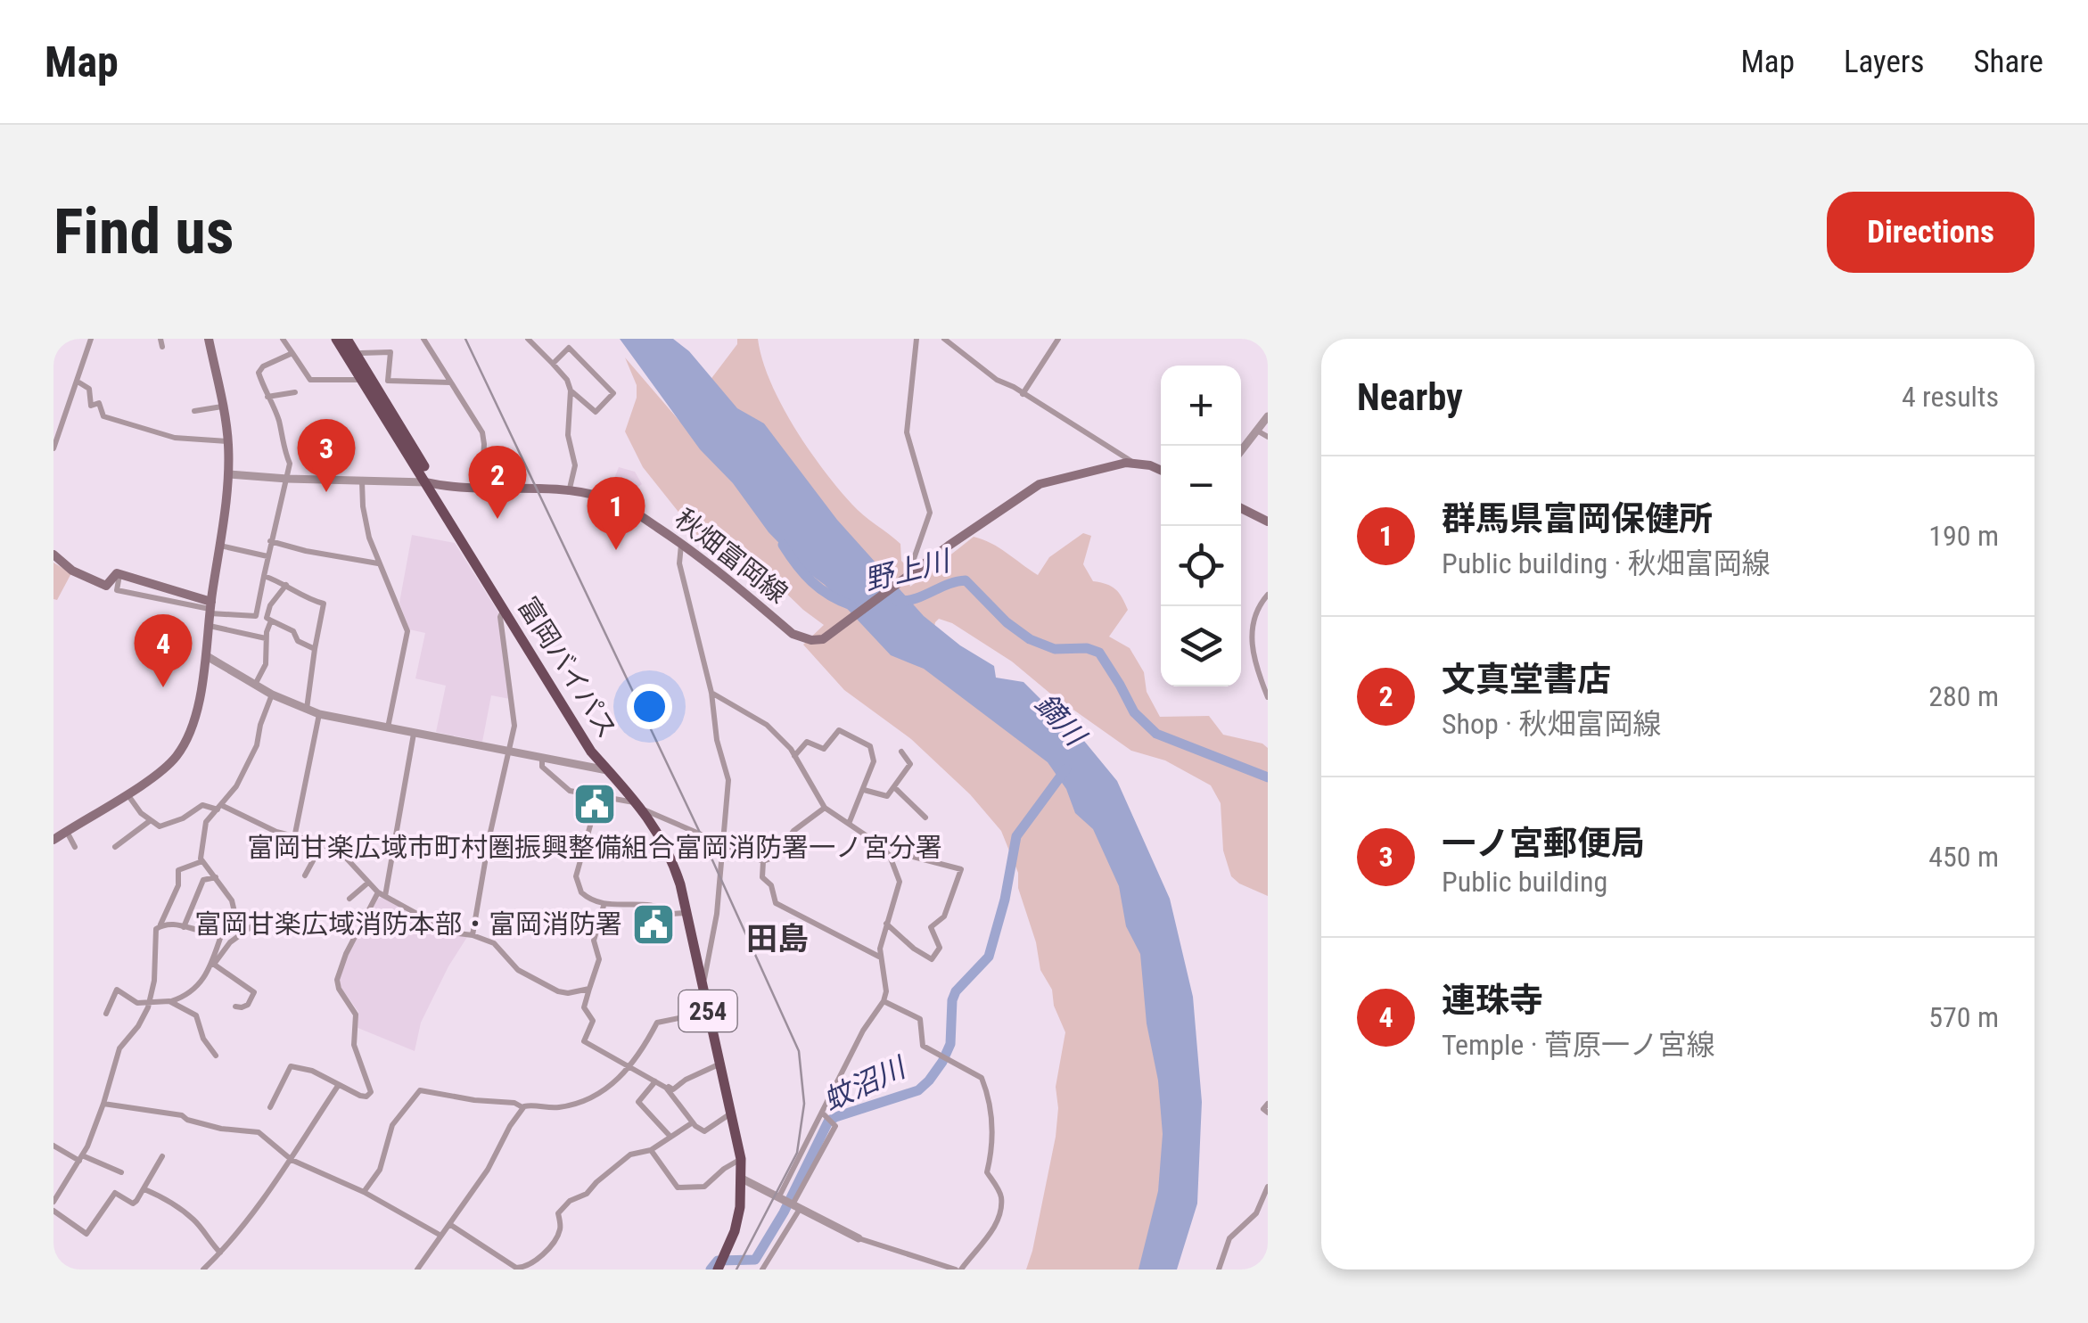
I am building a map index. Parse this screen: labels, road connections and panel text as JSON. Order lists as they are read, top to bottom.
{
  "streets": {
    "highway": ["富岡バイパス", "254"],
    "main road": ["秋畑富岡線"]
  },
  "crossings": [
    ["秋畑富岡線", "富岡バイパス"],
    ["富岡バイパス", "254"]
  ],
  "districts": ["田島"],
  "water": ["野上川", "鏑川", "蚊沼川"],
  "places": {
    "public building": ["富岡甘楽広域市町村圏振興整備組合富岡消防署一ノ宮分署", "富岡甘楽広域消防本部・富岡消防署"]
  },
  "page": {
    "header": "Map",
    "nav": ["Map", "Layers", "Share"],
    "buttons": "Directions",
    "title": "Find us",
    "heading": ["Nearby", "4 results"],
    "map_buttons": ["+", "−"],
    "pins": [
      "3",
      "2",
      "1",
      "4"
    ],
    "list": [
      {
        "mark": "1",
        "name": "群馬県富岡保健所",
        "note": "Public building · 秋畑富岡線",
        "value": "190 m"
      },
      {
        "mark": "2",
        "name": "文真堂書店",
        "note": "Shop · 秋畑富岡線",
        "value": "280 m"
      },
      {
        "mark": "3",
        "name": "一ノ宮郵便局",
        "note": "Public building",
        "value": "450 m"
      },
      {
        "mark": "4",
        "name": "連珠寺",
        "note": "Temple · 菅原一ノ宮線",
        "value": "570 m"
      }
    ]
  }
}
